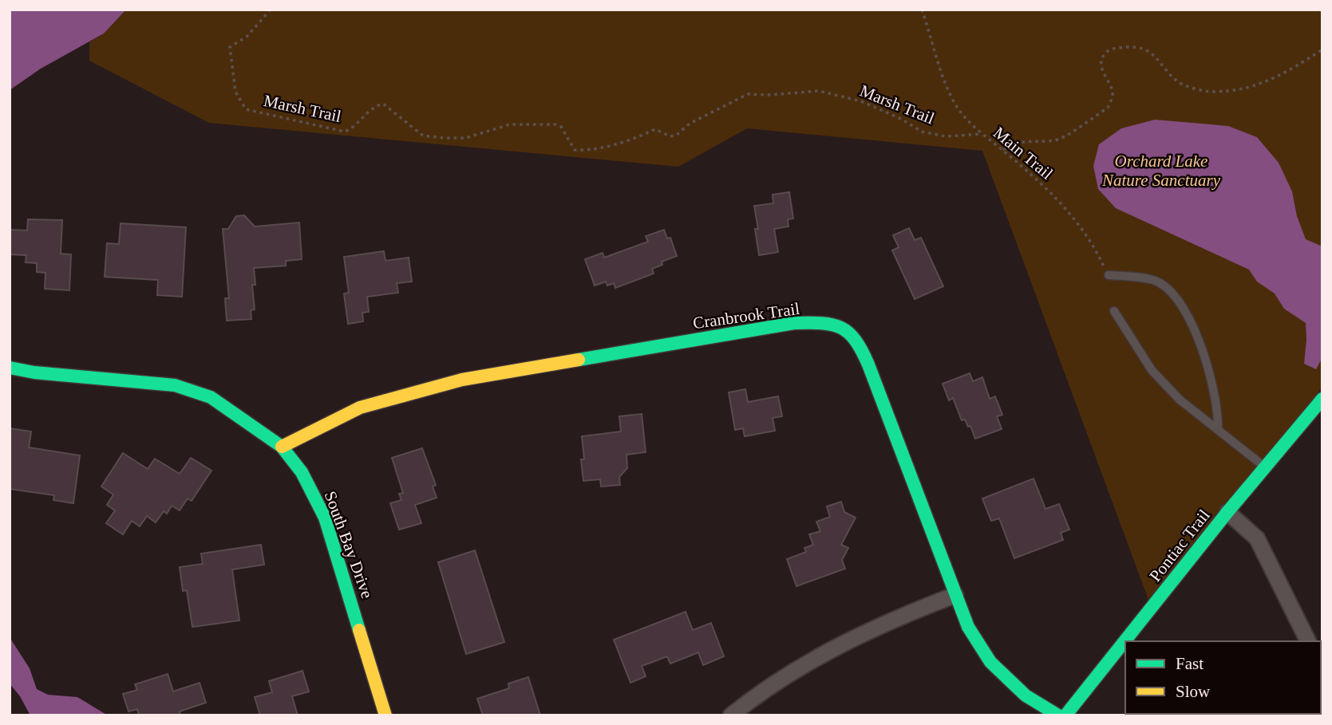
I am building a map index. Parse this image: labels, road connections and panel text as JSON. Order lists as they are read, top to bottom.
{
  "streets": {
    "street": ["Cranbrook Trail", "South Bay Drive", "Pontiac Trail"],
    "path": ["Marsh Trail", "Main Trail"]
  },
  "crossings": [
    ["Marsh Trail", "Main Trail"],
    ["Cranbrook Trail", "South Bay Drive"]
  ],
  "parks": ["Orchard Lake Nature Sanctuary"],
  "legend": ["Fast", "Slow"]
}
